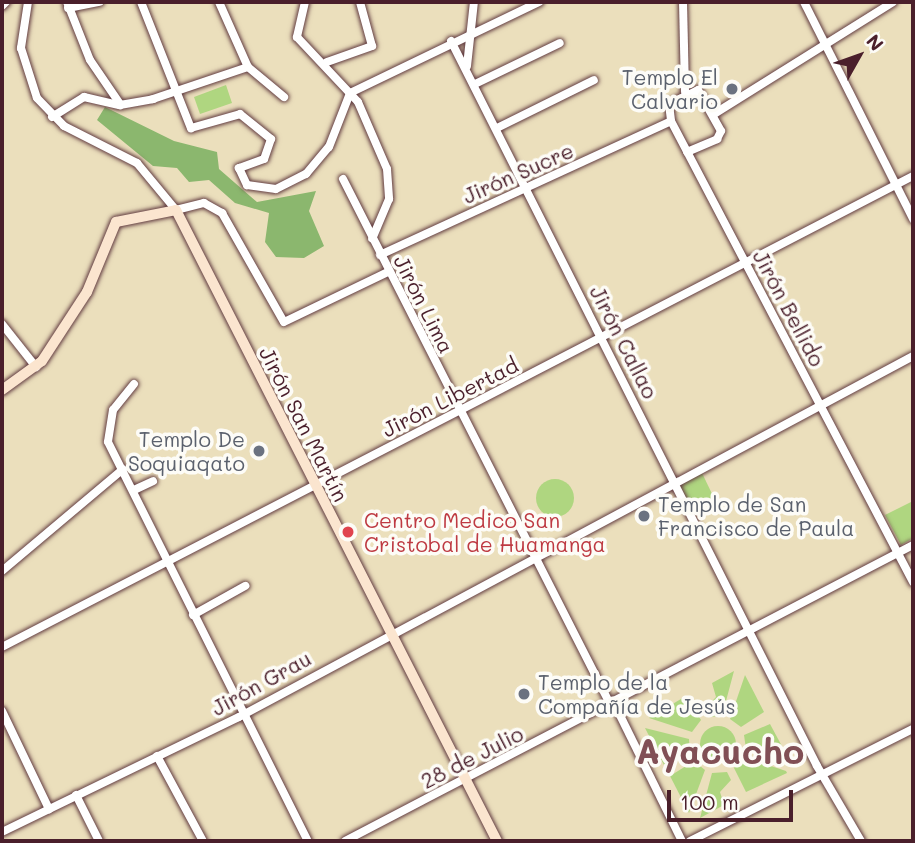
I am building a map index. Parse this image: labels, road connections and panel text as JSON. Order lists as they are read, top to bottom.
{
  "streets": {
    "street": [
      "Jirón Sucre",
      "Jirón Lima",
      "Jirón Bellido",
      "Jirón Callao",
      "Jirón Libertad",
      "Jirón San Martín",
      "Jirón Grau",
      "28 de Julio"
    ]
  },
  "crossings": [
    ["Jirón Sucre", "Jirón Lima"],
    ["Jirón Sucre", "Jirón Bellido"],
    ["Jirón Sucre", "Jirón Callao"],
    ["Jirón Lima", "Jirón Libertad"],
    ["Jirón Lima", "Jirón Grau"],
    ["Jirón Lima", "28 de Julio"],
    ["Jirón Bellido", "Jirón Libertad"],
    ["Jirón Bellido", "Jirón Grau"],
    ["Jirón Bellido", "28 de Julio"],
    ["Jirón Callao", "Jirón Libertad"],
    ["Jirón Callao", "Jirón Grau"],
    ["Jirón Callao", "28 de Julio"],
    ["Jirón Libertad", "Jirón San Martín"],
    ["Jirón San Martín", "Jirón Grau"],
    ["Jirón San Martín", "28 de Julio"]
  ],
  "districts": ["Ayacucho"],
  "places": [
    "Templo El Calvario",
    "Templo De Soquiaqato",
    "Templo de San Francisco de Paula",
    "Centro Medico San Cristobal de Huamanga",
    "Templo de la Compañía de Jesús"
  ],
  "scale_bar": "100 m",
  "north": "top right"
}
